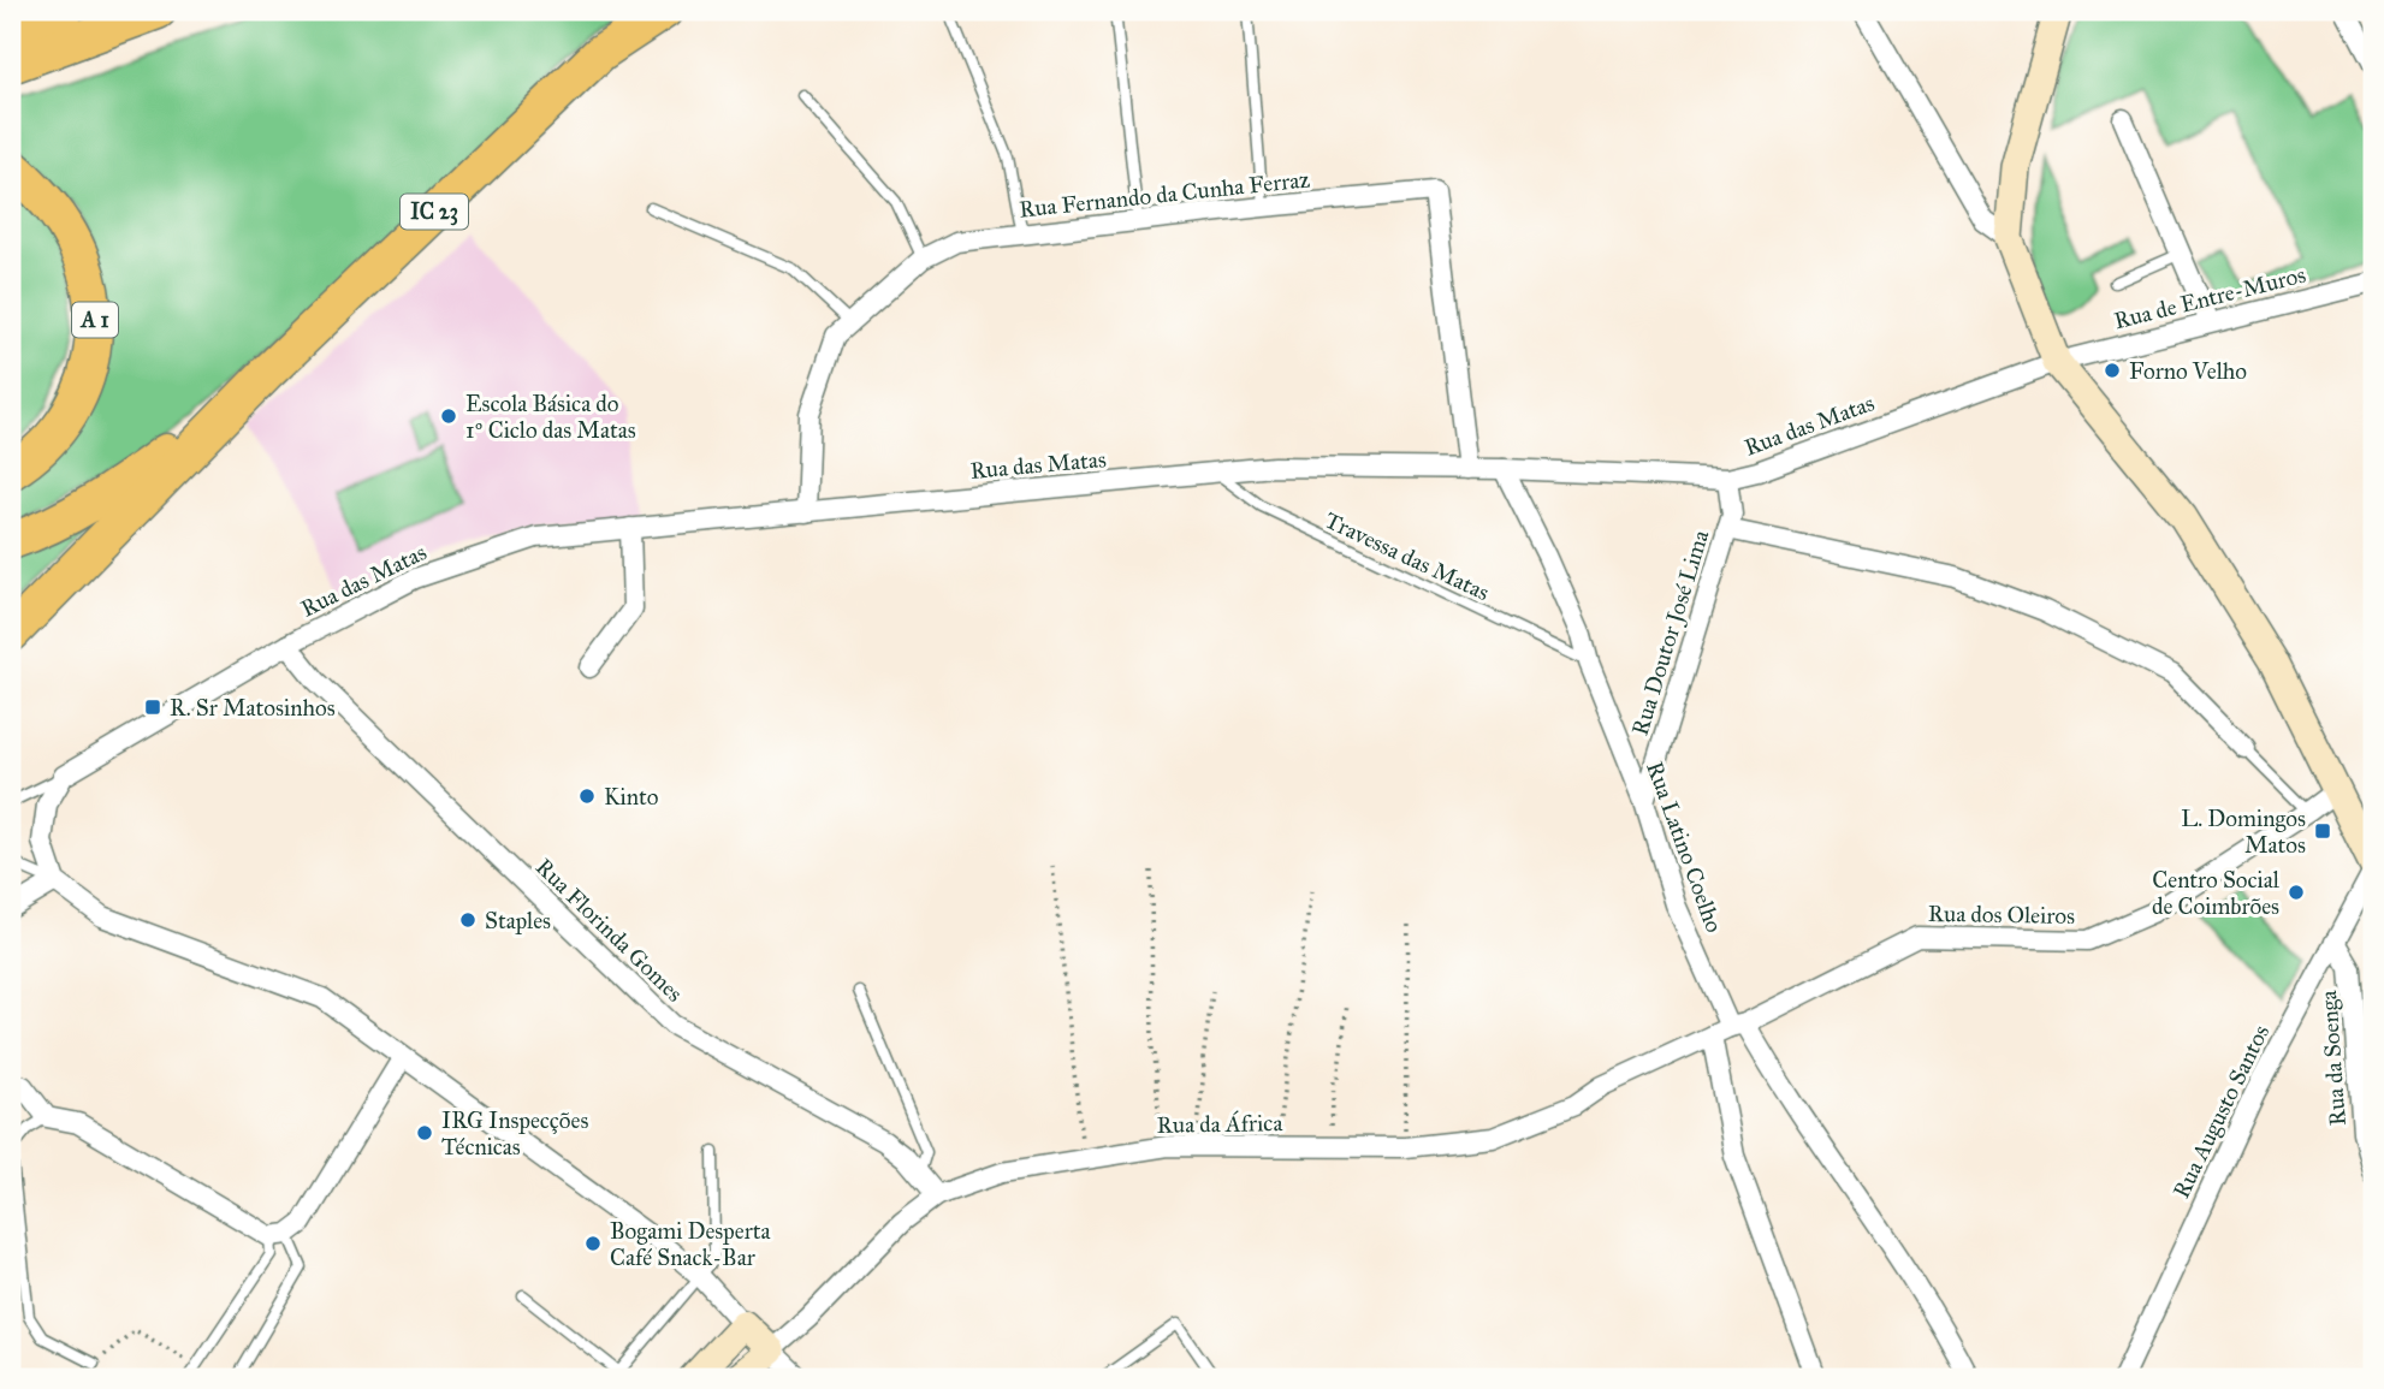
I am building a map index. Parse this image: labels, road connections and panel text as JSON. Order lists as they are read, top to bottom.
{
  "streets": {
    "highway": ["IC 23", "A 1"],
    "street": [
      "Rua Fernando da Cunha Ferraz",
      "Rua de Entre-Muros",
      "Rua das Matas",
      "Rua Doutor José Lima",
      "Rua Latino Coelho",
      "Rua dos Oleiros",
      "Rua Florinda Gomes",
      "Rua da Soenga",
      "Rua Augusto Santos",
      "Rua da África"
    ],
    "lane": ["Travessa das Matas"]
  },
  "crossings": [
    ["Rua Fernando da Cunha Ferraz", "Rua das Matas"],
    ["Rua de Entre-Muros", "Rua das Matas"],
    ["Rua das Matas", "Travessa das Matas"],
    ["Rua das Matas", "Rua Doutor José Lima"],
    ["Rua das Matas", "Rua Latino Coelho"],
    ["Rua das Matas", "Rua Florinda Gomes"],
    ["Travessa das Matas", "Rua Latino Coelho"],
    ["Rua Doutor José Lima", "Rua Latino Coelho"],
    ["Rua Latino Coelho", "Rua dos Oleiros"],
    ["Rua dos Oleiros", "Rua da África"],
    ["Rua Florinda Gomes", "Rua da África"],
    ["Rua da Soenga", "Rua Augusto Santos"]
  ],
  "places": {
    "other": [
      "Forno Velho",
      "Escola Básica do 1º Ciclo das Matas",
      "Kinto",
      "Centro Social de Coimbrões",
      "Staples",
      "IRG Inspecções Técnicas",
      "Bogami Desperta Café Snack-Bar"
    ],
    "transit": ["R. Sr Matosinhos", "L. Domingos Matos"]
  }
}
